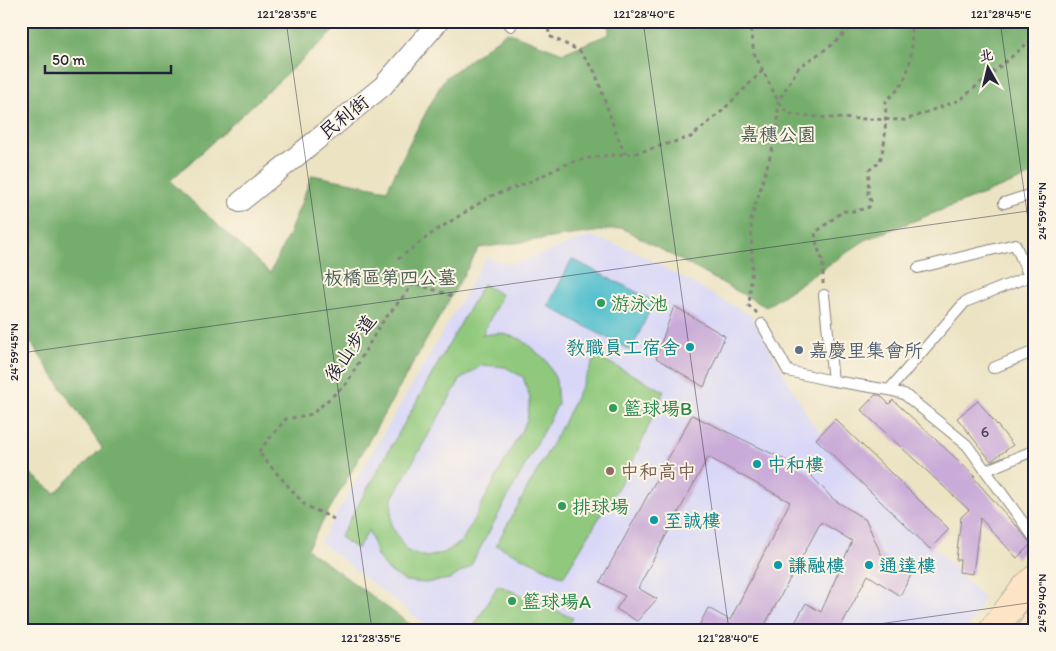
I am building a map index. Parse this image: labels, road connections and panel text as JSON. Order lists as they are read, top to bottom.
{
  "streets": {
    "street": ["民利街"],
    "path": ["後山步道"]
  },
  "parks": ["嘉穗公園", "板橋區第四公墓"],
  "places": [
    "游泳池",
    "教職員工宿舍",
    "嘉慶里集會所",
    "籃球場B",
    "中和樓",
    "中和高中",
    "排球場",
    "至誠樓",
    "謙融樓",
    "通達樓",
    "籃球場A"
  ],
  "house_numbers": ["6"],
  "scale_bar": "50 m",
  "north": "top",
  "coordinates": [
    "121°28'35\"E",
    "121°28'40\"E",
    "121°28'45\"E",
    "24°59'45\"N",
    "24°59'40\"N"
  ]
}
